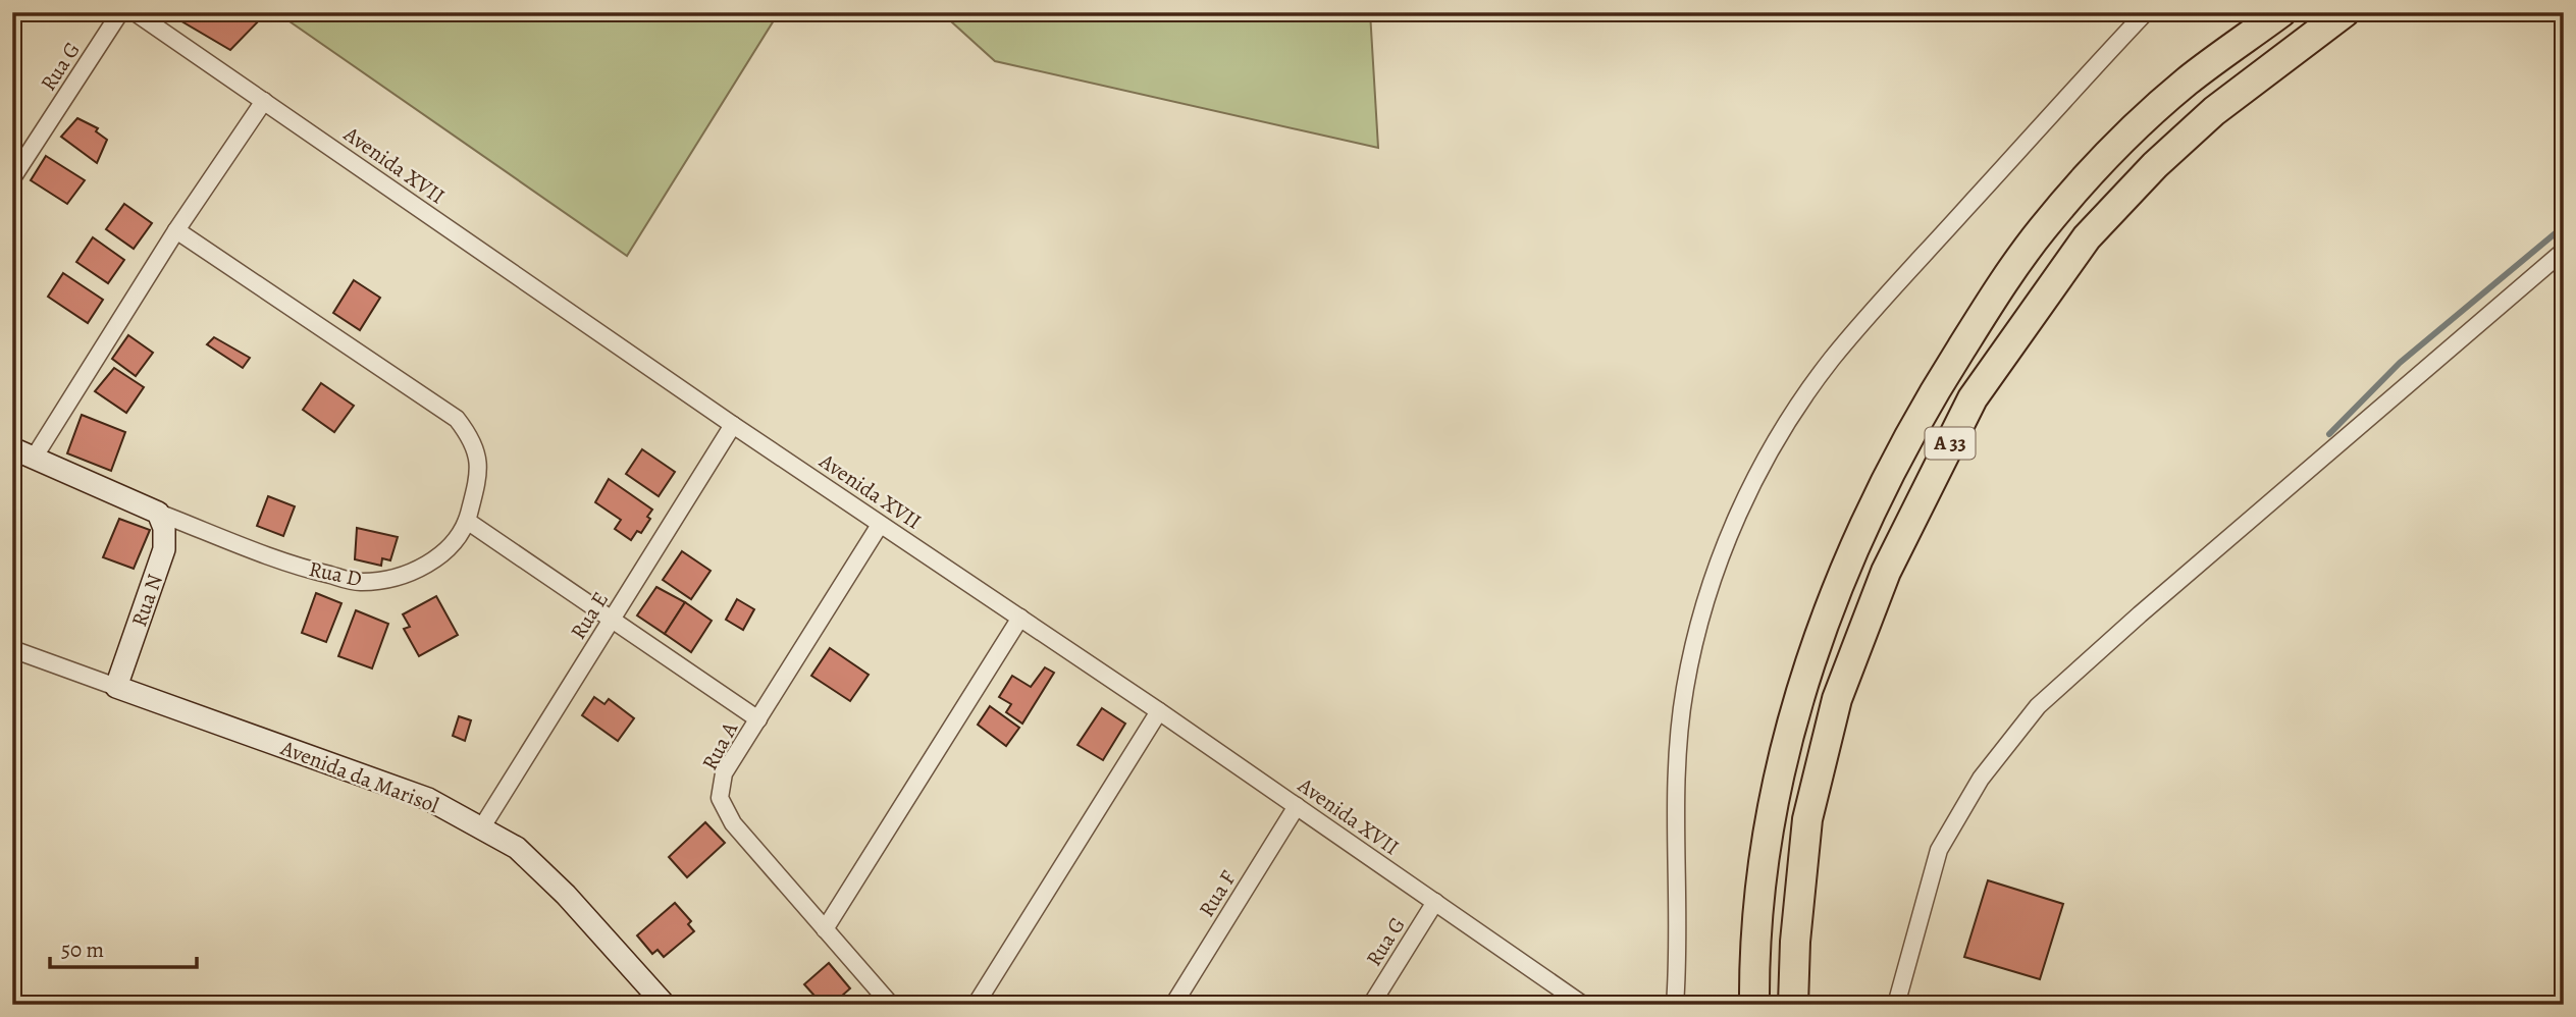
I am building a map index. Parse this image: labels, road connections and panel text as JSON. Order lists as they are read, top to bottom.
{
  "streets": {
    "highway": ["A 33"],
    "street": [
      "Rua G",
      "Avenida XVII",
      "Rua D",
      "Rua N",
      "Rua E",
      "Rua A",
      "Avenida da Marisol",
      "Rua F"
    ]
  },
  "crossings": [
    ["Rua G", "Avenida XVII"],
    ["Avenida XVII", "Rua E"],
    ["Avenida XVII", "Rua A"],
    ["Avenida XVII", "Rua F"],
    ["Rua D", "Rua N"],
    ["Rua N", "Avenida da Marisol"],
    ["Rua E", "Avenida da Marisol"]
  ],
  "scale_bar": "50 m"
}
